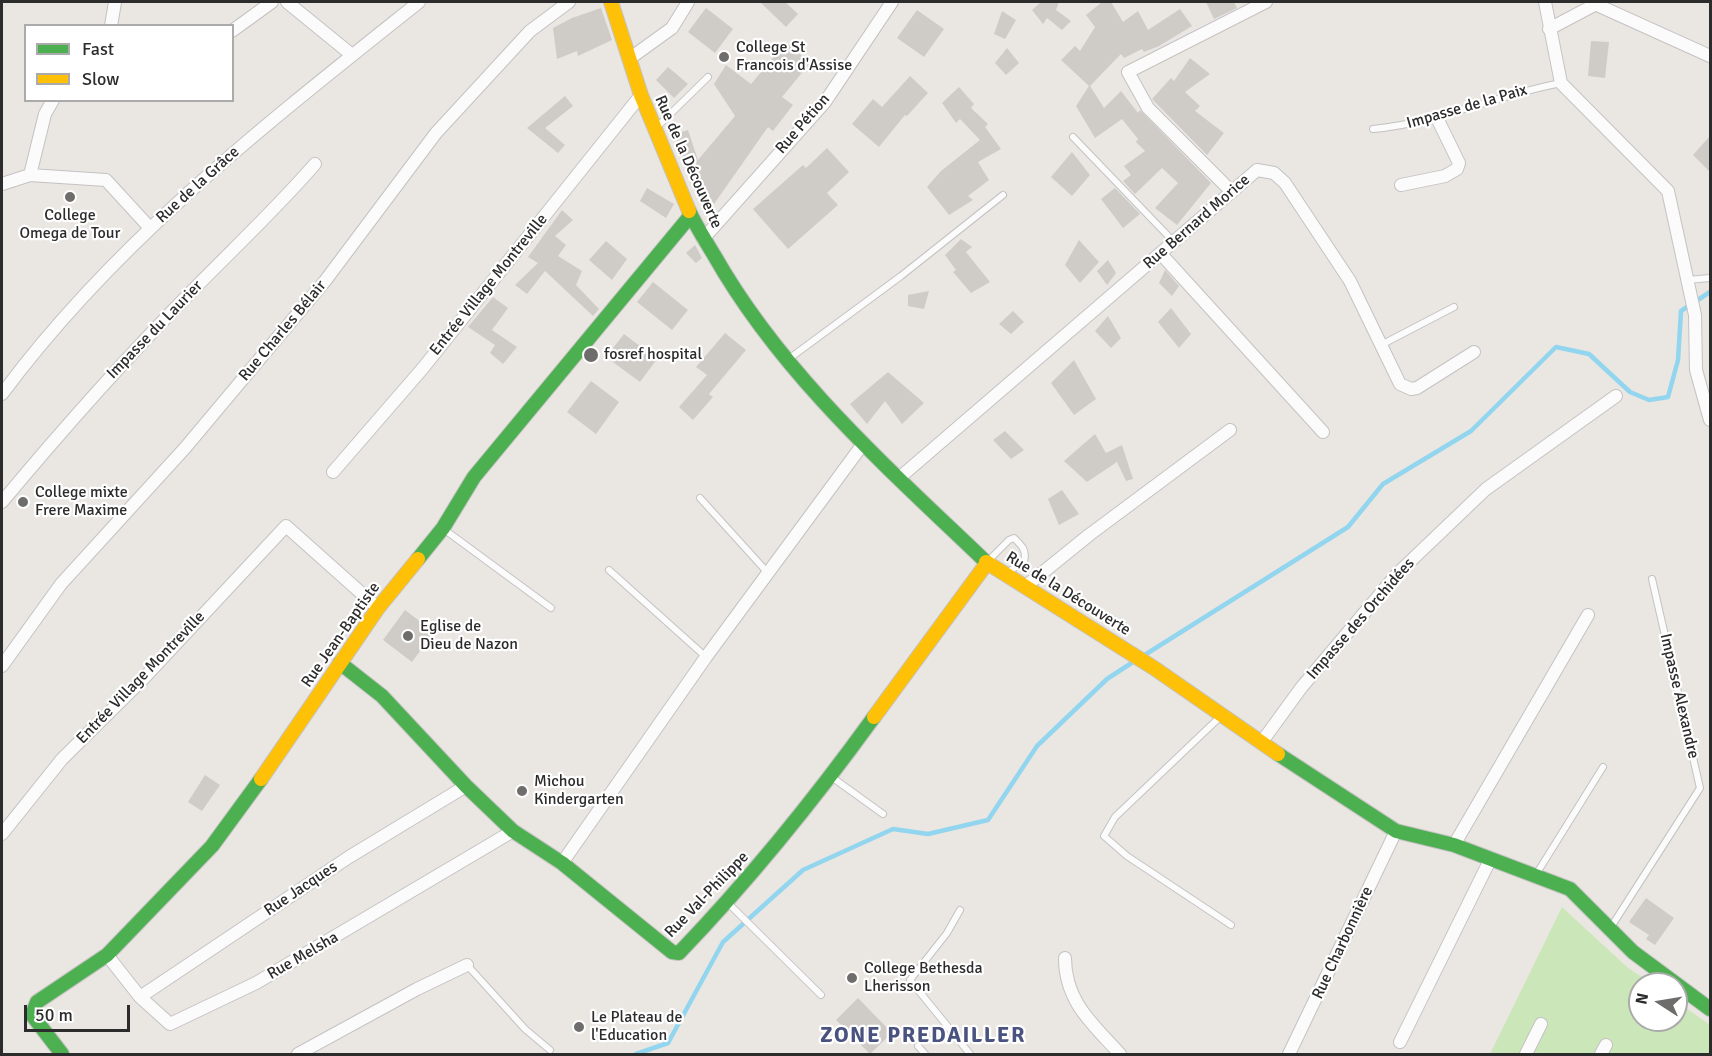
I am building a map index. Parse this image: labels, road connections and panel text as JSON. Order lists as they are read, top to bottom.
{
  "streets": {
    "street": [
      "Rue Pétion",
      "Rue de la Découverte",
      "Rue de la Grâce",
      "Rue Bernard Morice",
      "Entrée Village Montreville",
      "Impasse du Laurier",
      "Rue Charles Bélair",
      "Impasse des Orchidées",
      "Rue Jean-Baptiste",
      "Rue Jacques",
      "Rue Val-Philippe",
      "Rue Charbonnière",
      "Rue Melsha"
    ],
    "lane": ["Impasse de la Paix", "Impasse Alexandre"]
  },
  "crossings": [
    ["Rue Pétion", "Rue de la Découverte"],
    ["Rue de la Découverte", "Rue Bernard Morice"],
    ["Rue de la Découverte", "Entrée Village Montreville"],
    ["Rue de la Découverte", "Impasse des Orchidées"],
    ["Rue de la Découverte", "Rue Jean-Baptiste"],
    ["Rue de la Découverte", "Impasse Alexandre"],
    ["Rue de la Découverte", "Rue Val-Philippe"],
    ["Rue de la Découverte", "Rue Charbonnière"],
    ["Entrée Village Montreville", "Rue Jean-Baptiste"],
    ["Rue Jean-Baptiste", "Rue Val-Philippe"],
    ["Rue Jean-Baptiste", "Rue Melsha"],
    ["Rue Jacques", "Rue Val-Philippe"],
    ["Rue Jacques", "Rue Melsha"],
    ["Rue Val-Philippe", "Rue Melsha"]
  ],
  "districts": ["ZONE PREDAILLER"],
  "places": [
    "College St Francois d'Assise",
    "College Omega de Tour",
    "fosref hospital",
    "College mixte Frere Maxime",
    "Eglise de Dieu de Nazon",
    "Michou Kindergarten",
    "College Bethesda Lherisson",
    "Le Plateau de l'Education"
  ],
  "legend": ["Fast", "Slow"],
  "scale_bar": "50 m",
  "north": "left"
}
